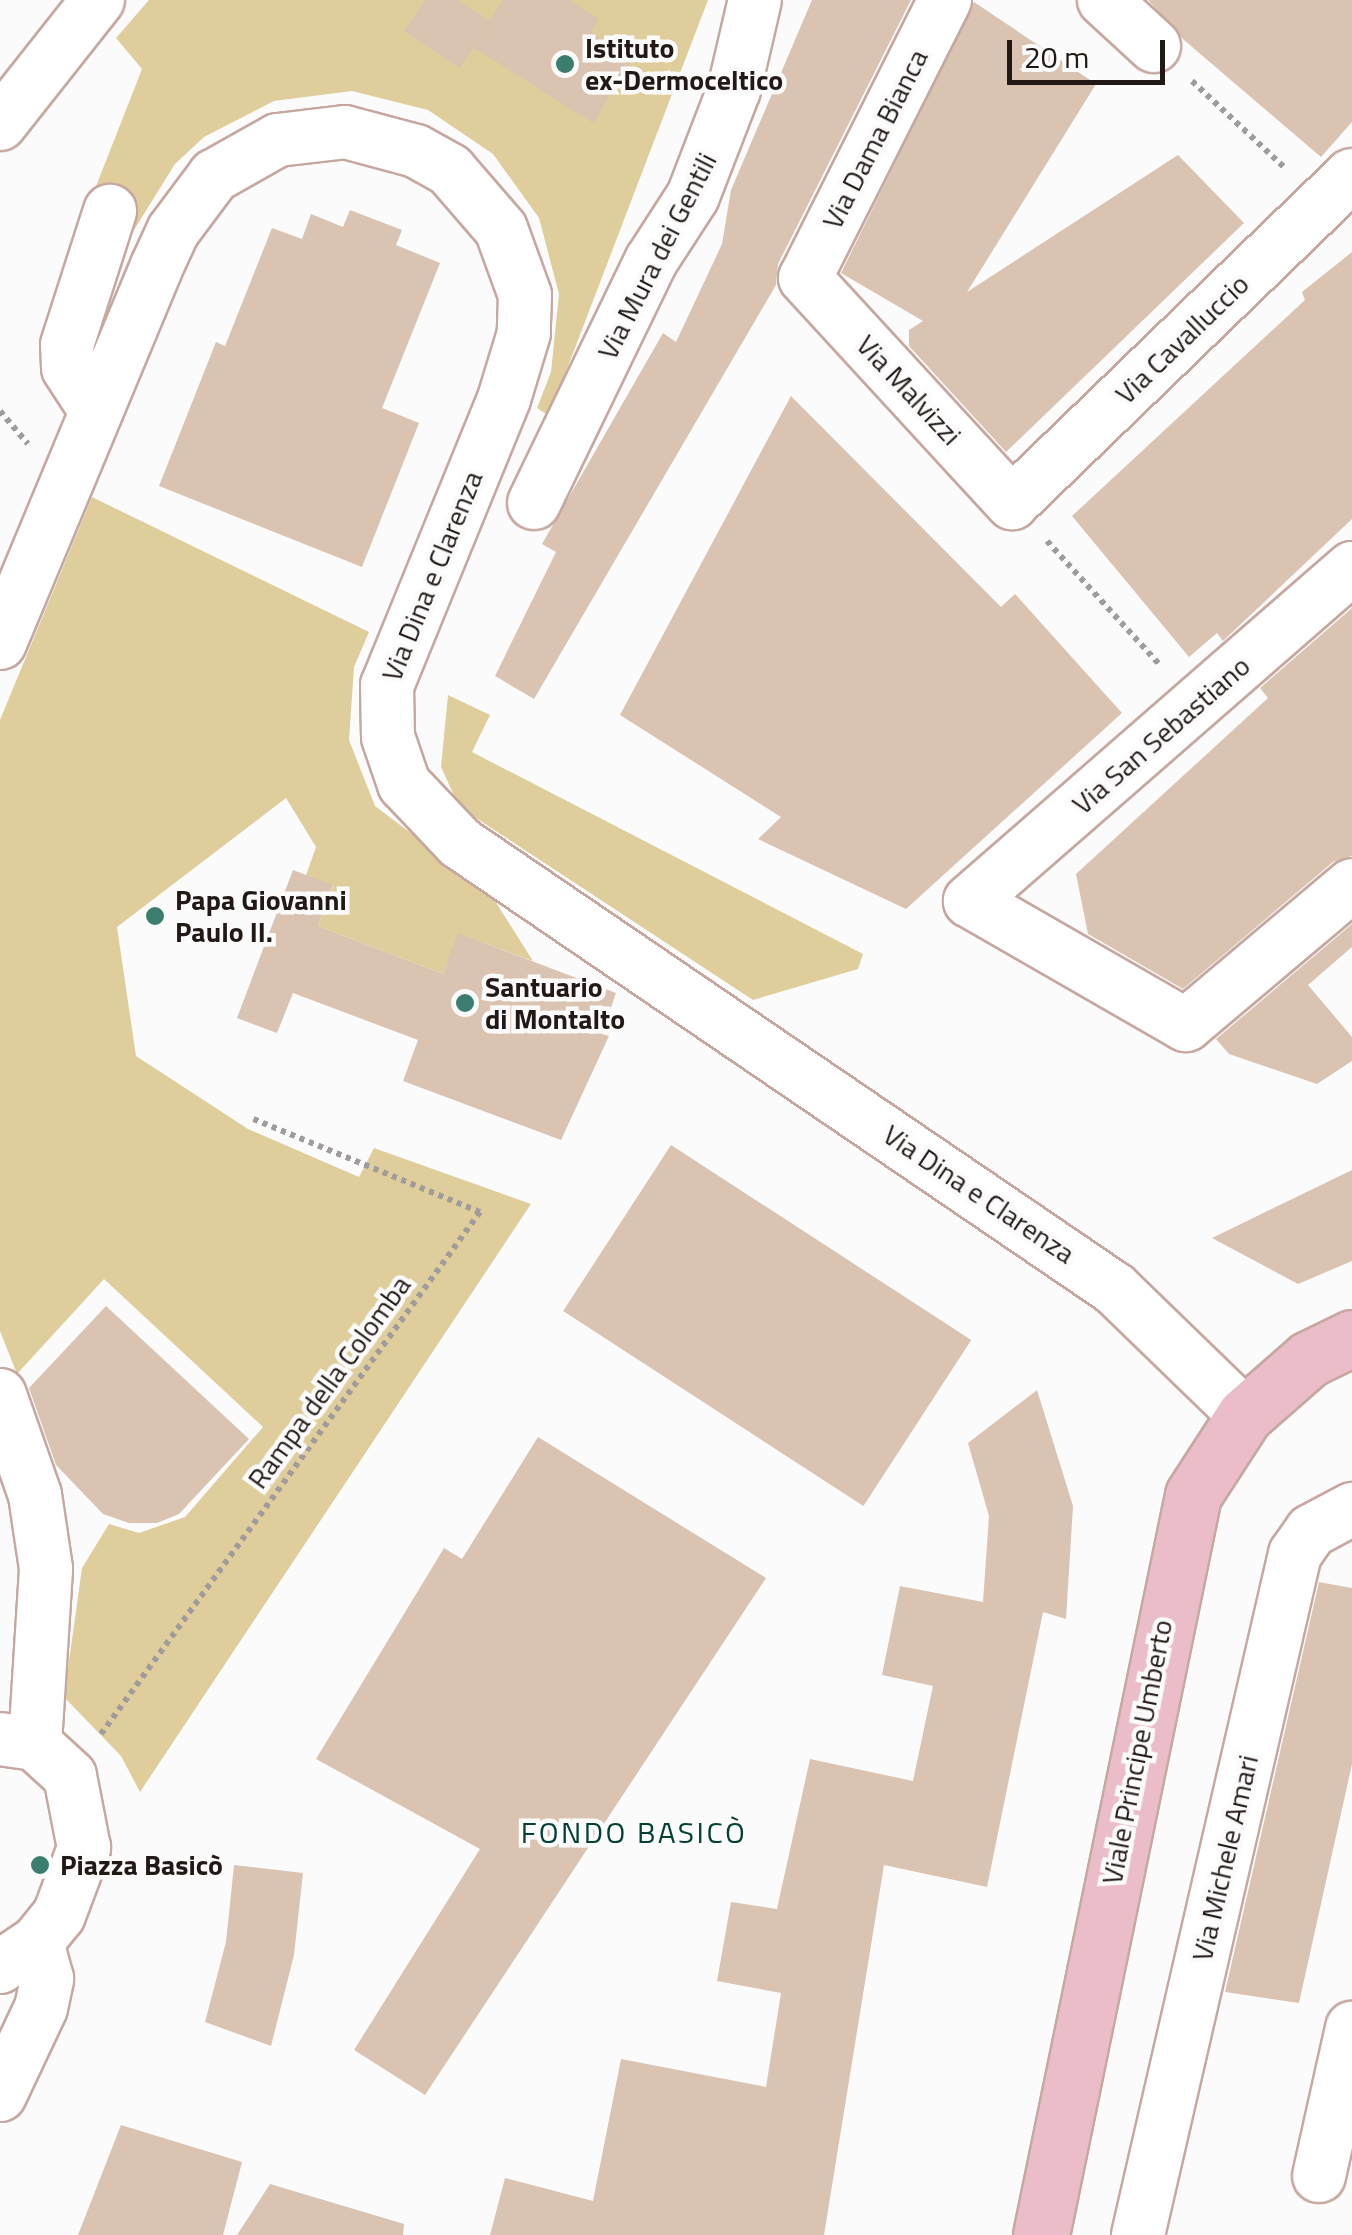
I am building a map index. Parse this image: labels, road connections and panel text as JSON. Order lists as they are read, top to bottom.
{
  "streets": {
    "main road": ["Viale Principe Umberto"],
    "street": [
      "Via Dama Bianca",
      "Via Mura dei Gentili",
      "Via Cavalluccio",
      "Via Malvizzi",
      "Via Dina e Clarenza",
      "Via San Sebastiano",
      "Via Michele Amari"
    ],
    "path": ["Rampa della Colomba"]
  },
  "crossings": [
    ["Via Dama Bianca", "Via Malvizzi"],
    ["Via Cavalluccio", "Via Malvizzi"],
    ["Via Dina e Clarenza", "Viale Principe Umberto"]
  ],
  "districts": ["FONDO BASICÒ"],
  "places": [
    "Istituto ex-Dermoceltico",
    "Papa Giovanni Paulo II.",
    "Santuario di Montalto",
    "Piazza Basicò"
  ],
  "scale_bar": "20 m"
}
